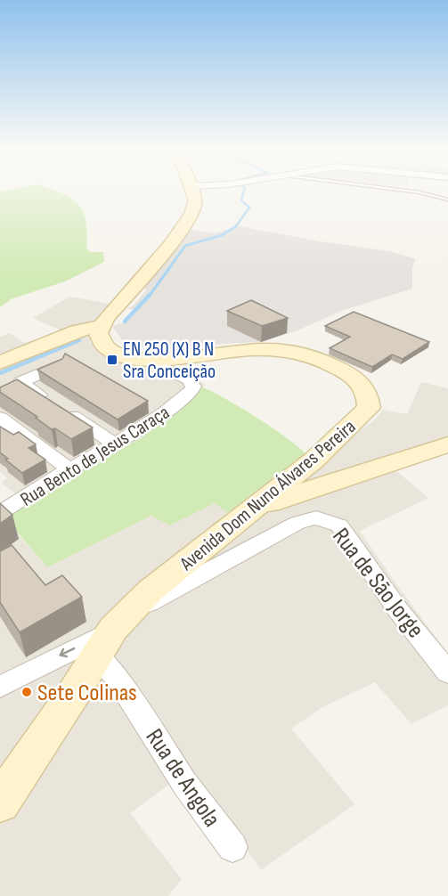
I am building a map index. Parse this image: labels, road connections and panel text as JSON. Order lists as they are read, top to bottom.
{
  "streets": {
    "main road": ["Avenida Dom Nuno Álvares Pereira"],
    "street": ["Rua Bento de Jesus Caraça", "Rua de São Jorge", "Rua de Angola"]
  },
  "crossings": [
    ["Rua Bento de Jesus Caraça", "Avenida Dom Nuno Álvares Pereira"],
    ["Avenida Dom Nuno Álvares Pereira", "Rua de São Jorge"],
    ["Avenida Dom Nuno Álvares Pereira", "Rua de Angola"],
    ["Rua de São Jorge", "Rua de Angola"]
  ],
  "places": {
    "transit": ["EN 250 (X) B N Sra Conceição"],
    "other": ["Sete Colinas"]
  }
}
